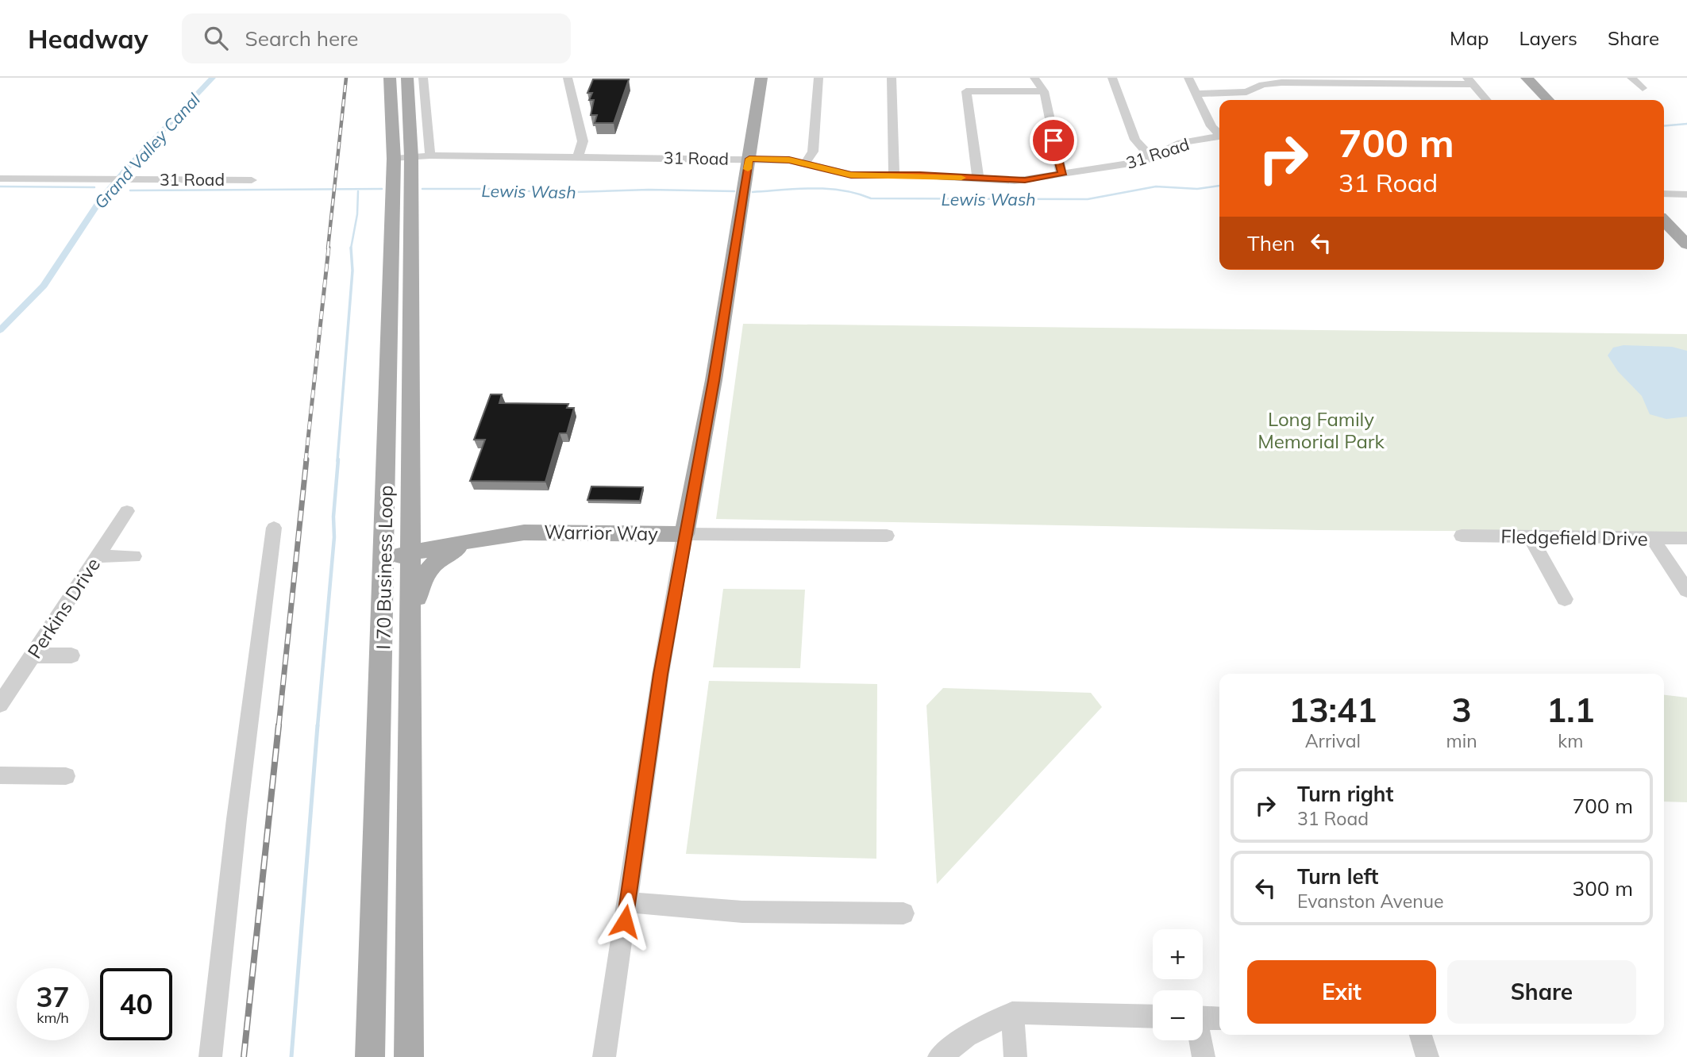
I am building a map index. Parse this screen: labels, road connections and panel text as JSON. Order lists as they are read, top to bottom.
{
  "streets": {
    "main road": ["Warrior Way", "I 70 Business Loop"],
    "street": ["31 Road", "Fledgefield Drive", "Perkins Drive"]
  },
  "crossings": [
    ["31 Road", "I 70 Business Loop"],
    ["Warrior Way", "I 70 Business Loop"]
  ],
  "water": ["Grand Valley Canal", "Lewis Wash"],
  "parks": ["Long Family Memorial Park"],
  "page": {
    "header": "Headway",
    "search": "Search here",
    "nav": ["Map", "Layers", "Share"],
    "turn": ["700 m", "31 Road"],
    "then": "Then",
    "eta": [
      "13:41",
      "Arrival",
      "3",
      "min",
      "1.1",
      "km"
    ],
    "list": [
      {
        "name": "Turn right",
        "note": "31 Road",
        "value": "700 m"
      },
      {
        "name": "Turn left",
        "note": "Evanston Avenue",
        "value": "300 m"
      }
    ],
    "map_buttons": ["+", "−"],
    "buttons": ["Exit", "Share"],
    "speed": "37 km/h",
    "limit": "40"
  }
}
